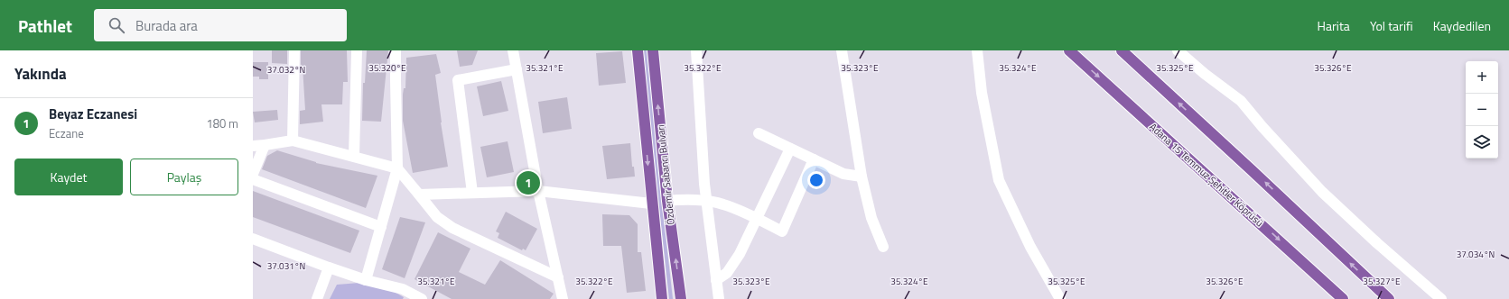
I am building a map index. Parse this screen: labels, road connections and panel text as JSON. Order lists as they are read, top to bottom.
{
  "streets": {
    "main road": ["Özdemir Sabancı Bulvarı", "Adana 15 Temmuz Şehitler Köprüsü"]
  },
  "page": {
    "header": "Pathlet",
    "search": "Burada ara",
    "nav": ["Harita", "Yol tarifi", "Kaydedilen"],
    "heading": "Yakında",
    "map_buttons": ["+", "−"],
    "list": [
      {
        "mark": "1",
        "name": "Beyaz Eczanesi",
        "note": "Eczane",
        "value": "180 m"
      }
    ],
    "buttons": ["Kaydet", "Paylaş"],
    "pins": "1"
  },
  "coordinates": [
    "35.320°E",
    "35.321°E",
    "35.322°E",
    "35.323°E",
    "35.324°E",
    "35.325°E",
    "35.326°E",
    "37.032°N",
    "37.034°N",
    "37.031°N",
    "35.327°E"
  ]
}
